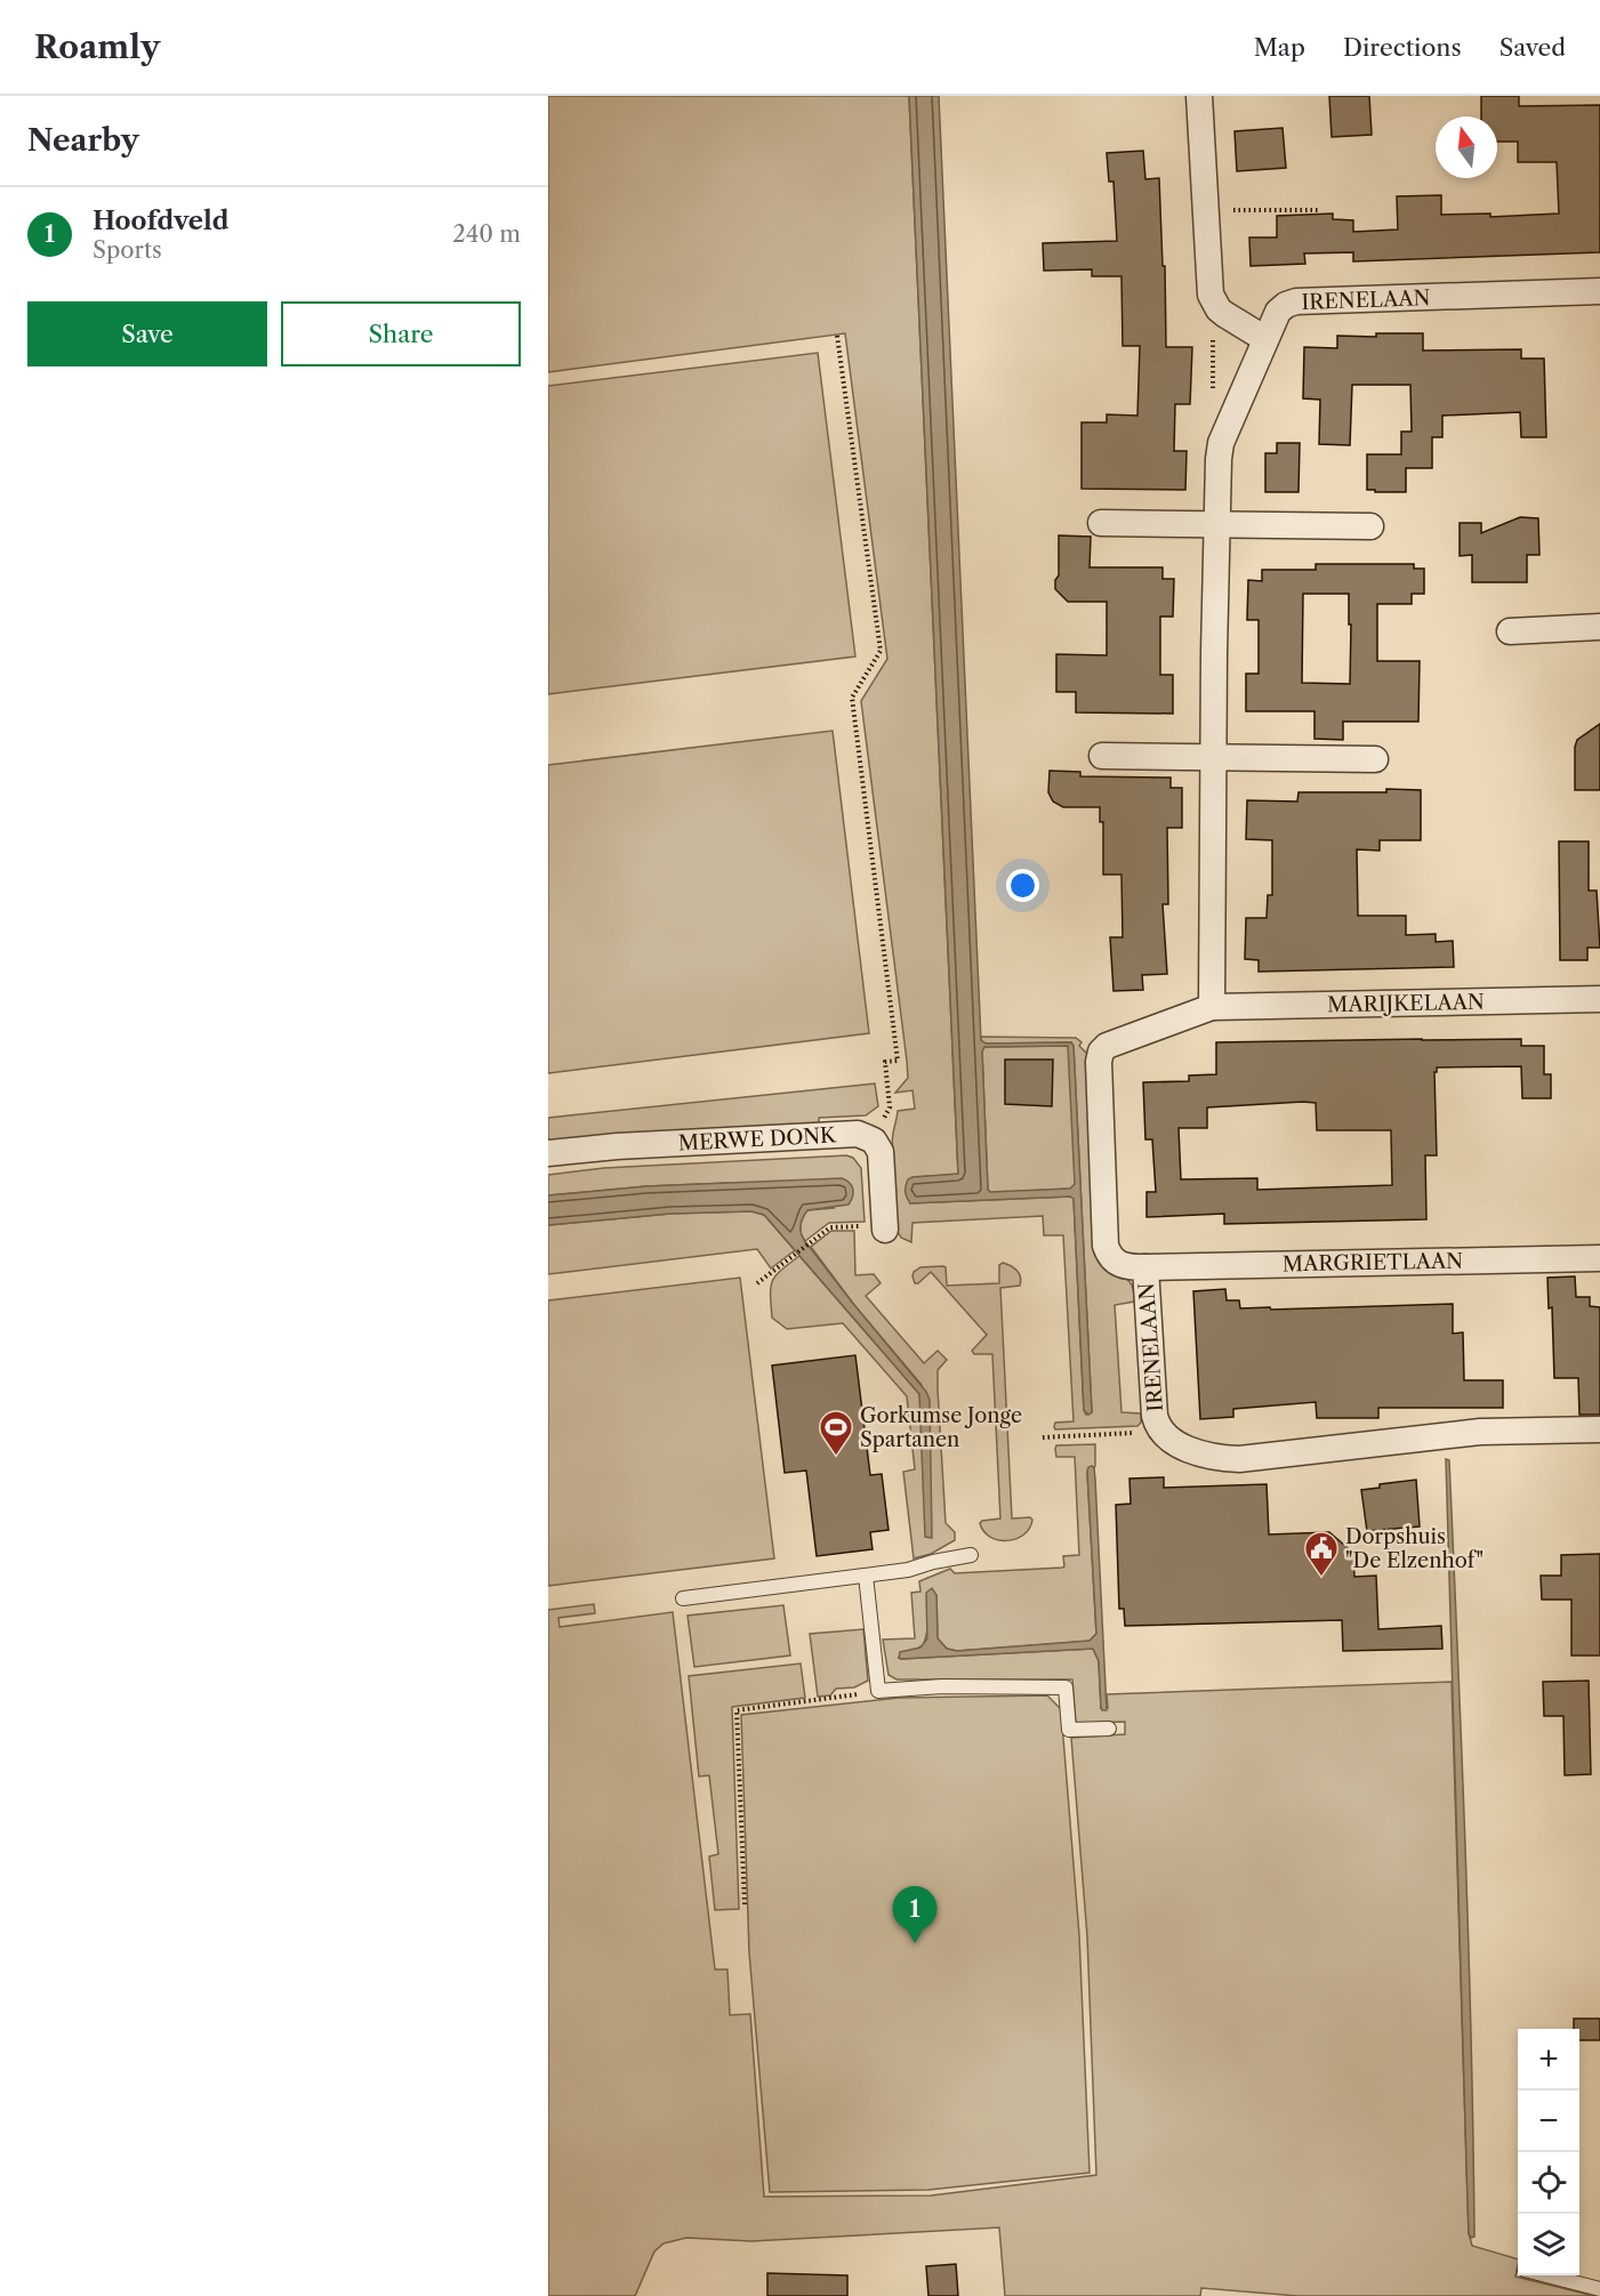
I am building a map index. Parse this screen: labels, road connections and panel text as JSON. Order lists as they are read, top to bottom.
{
  "streets": {
    "street": [
      "IRENELAAN",
      "MARIJKELAAN",
      "MERWE DONK",
      "MARGRIETLAAN"
    ]
  },
  "crossings": [
    ["IRENELAAN", "MARIJKELAAN"],
    ["IRENELAAN", "MARGRIETLAAN"]
  ],
  "places": {
    "sports": ["Gorkumse Jonge Spartanen"],
    "public building": ["Dorpshuis \"De Elzenhof\""]
  },
  "north": "top",
  "page": {
    "header": "Roamly",
    "nav": ["Map", "Directions", "Saved"],
    "heading": "Nearby",
    "list": [
      {
        "mark": "1",
        "name": "Hoofdveld",
        "note": "Sports",
        "value": "240 m"
      }
    ],
    "buttons": ["Save", "Share"],
    "pins": "1",
    "map_buttons": ["+", "−"]
  }
}
